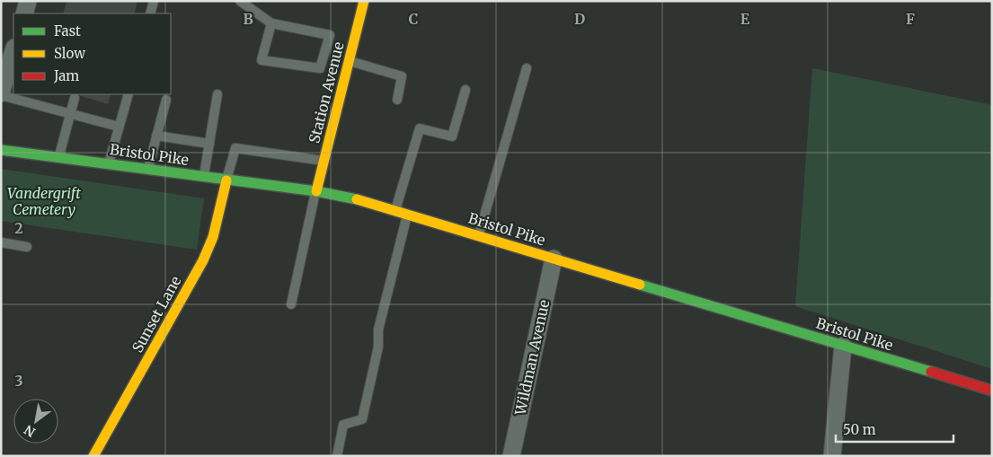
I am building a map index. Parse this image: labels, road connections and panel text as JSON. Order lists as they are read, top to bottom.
{
  "streets": {
    "main road": ["Station Avenue", "Bristol Pike", "Sunset Lane"],
    "street": ["Wildman Avenue"]
  },
  "crossings": [
    ["Station Avenue", "Bristol Pike"],
    ["Bristol Pike", "Sunset Lane"],
    ["Bristol Pike", "Wildman Avenue"]
  ],
  "parks": ["Vandergrift Cemetery"],
  "legend": ["Fast", "Slow", "Jam"],
  "scale_bar": "50 m",
  "north": "bottom left",
  "grid": {
    "columns": [
      "B",
      "C",
      "D",
      "E",
      "F"
    ],
    "rows": ["2", "3"]
  }
}
